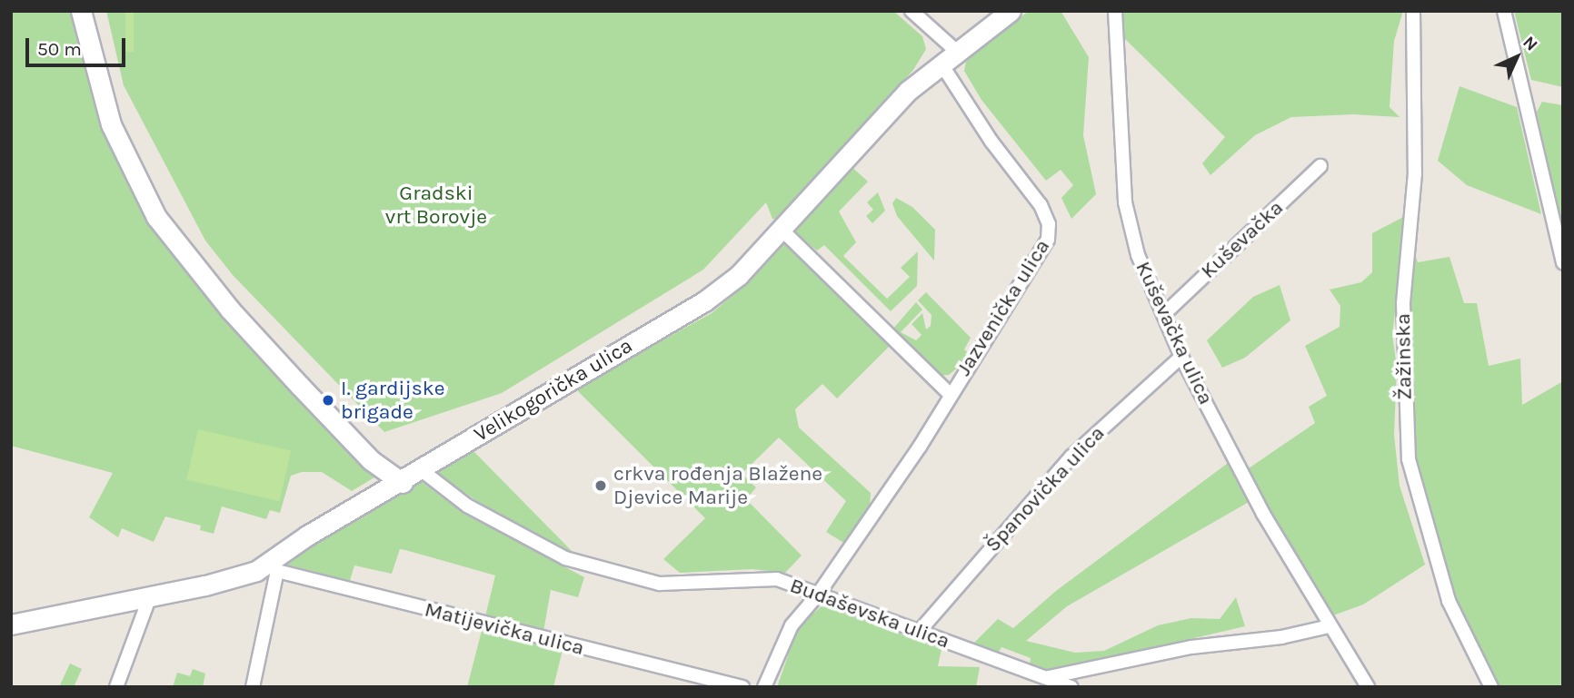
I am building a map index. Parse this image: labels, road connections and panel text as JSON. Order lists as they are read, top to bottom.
{
  "streets": {
    "street": [
      "Kuševačka",
      "Jazvenička ulica",
      "Kuševačka ulica",
      "Žažinska",
      "Velikogorička ulica",
      "Španovička ulica",
      "Budaševska ulica",
      "Matijevička ulica"
    ]
  },
  "crossings": [
    ["Kuševačka", "Kuševačka ulica"],
    ["Jazvenička ulica", "Velikogorička ulica"],
    ["Jazvenička ulica", "Budaševska ulica"],
    ["Kuševačka ulica", "Španovička ulica"],
    ["Velikogorička ulica", "Budaševska ulica"],
    ["Velikogorička ulica", "Matijevička ulica"],
    ["Španovička ulica", "Budaševska ulica"]
  ],
  "parks": ["Gradski vrt Borovje"],
  "places": ["I. gardijske brigade", "crkva rođenja Blažene Djevice Marije"],
  "scale_bar": "50 m",
  "north": "top right"
}
